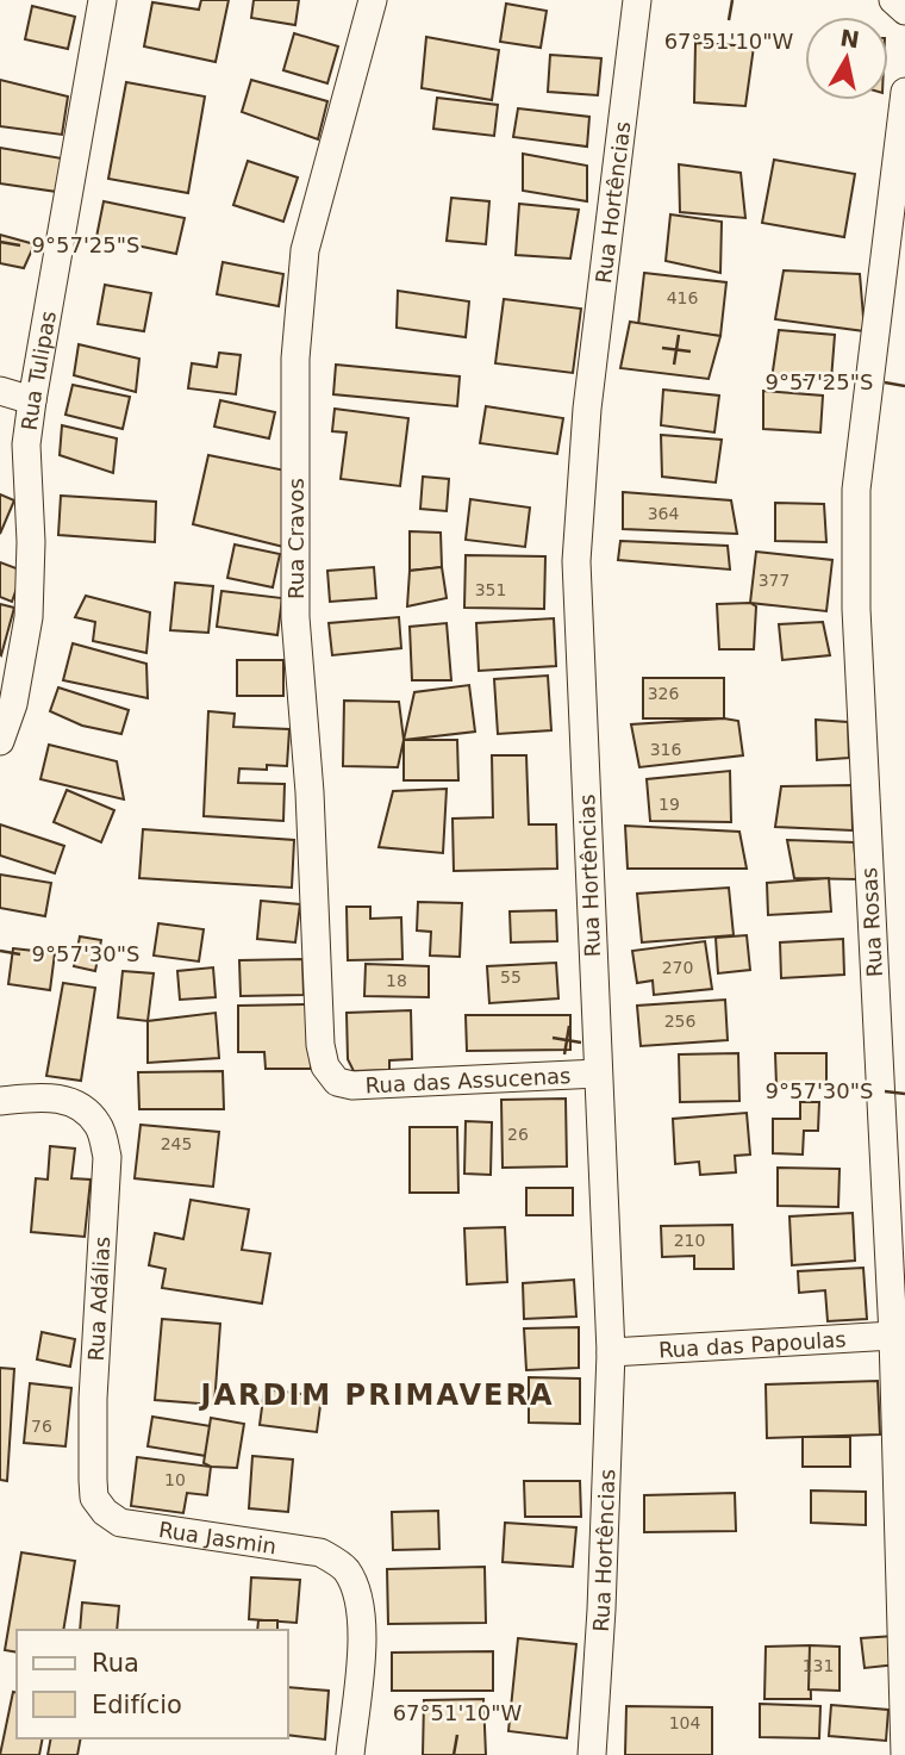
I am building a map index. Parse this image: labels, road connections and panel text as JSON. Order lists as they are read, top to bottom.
{
  "streets": {
    "street": [
      "Rua Hortências",
      "Rua Tulipas",
      "Rua Cravos",
      "Rua Rosas",
      "Rua das Assucenas",
      "Rua Adálias",
      "Rua das Papoulas",
      "Rua Jasmin"
    ]
  },
  "crossings": [
    ["Rua Hortências", "Rua das Assucenas"],
    ["Rua Hortências", "Rua das Papoulas"],
    ["Rua Cravos", "Rua das Assucenas"],
    ["Rua Rosas", "Rua das Papoulas"],
    ["Rua Adálias", "Rua Jasmin"]
  ],
  "districts": ["JARDIM PRIMAVERA"],
  "house_numbers": [
    "416",
    "364",
    "377",
    "351",
    "326",
    "316",
    "19",
    "270",
    "55",
    "18",
    "256",
    "26",
    "245",
    "210",
    "76",
    "10",
    "131",
    "104"
  ],
  "legend": ["Rua", "Edifício"],
  "north": "top",
  "coordinates": ["67°51'10\"W", "9°57'25\"S", "9°57'30\"S"]
}
